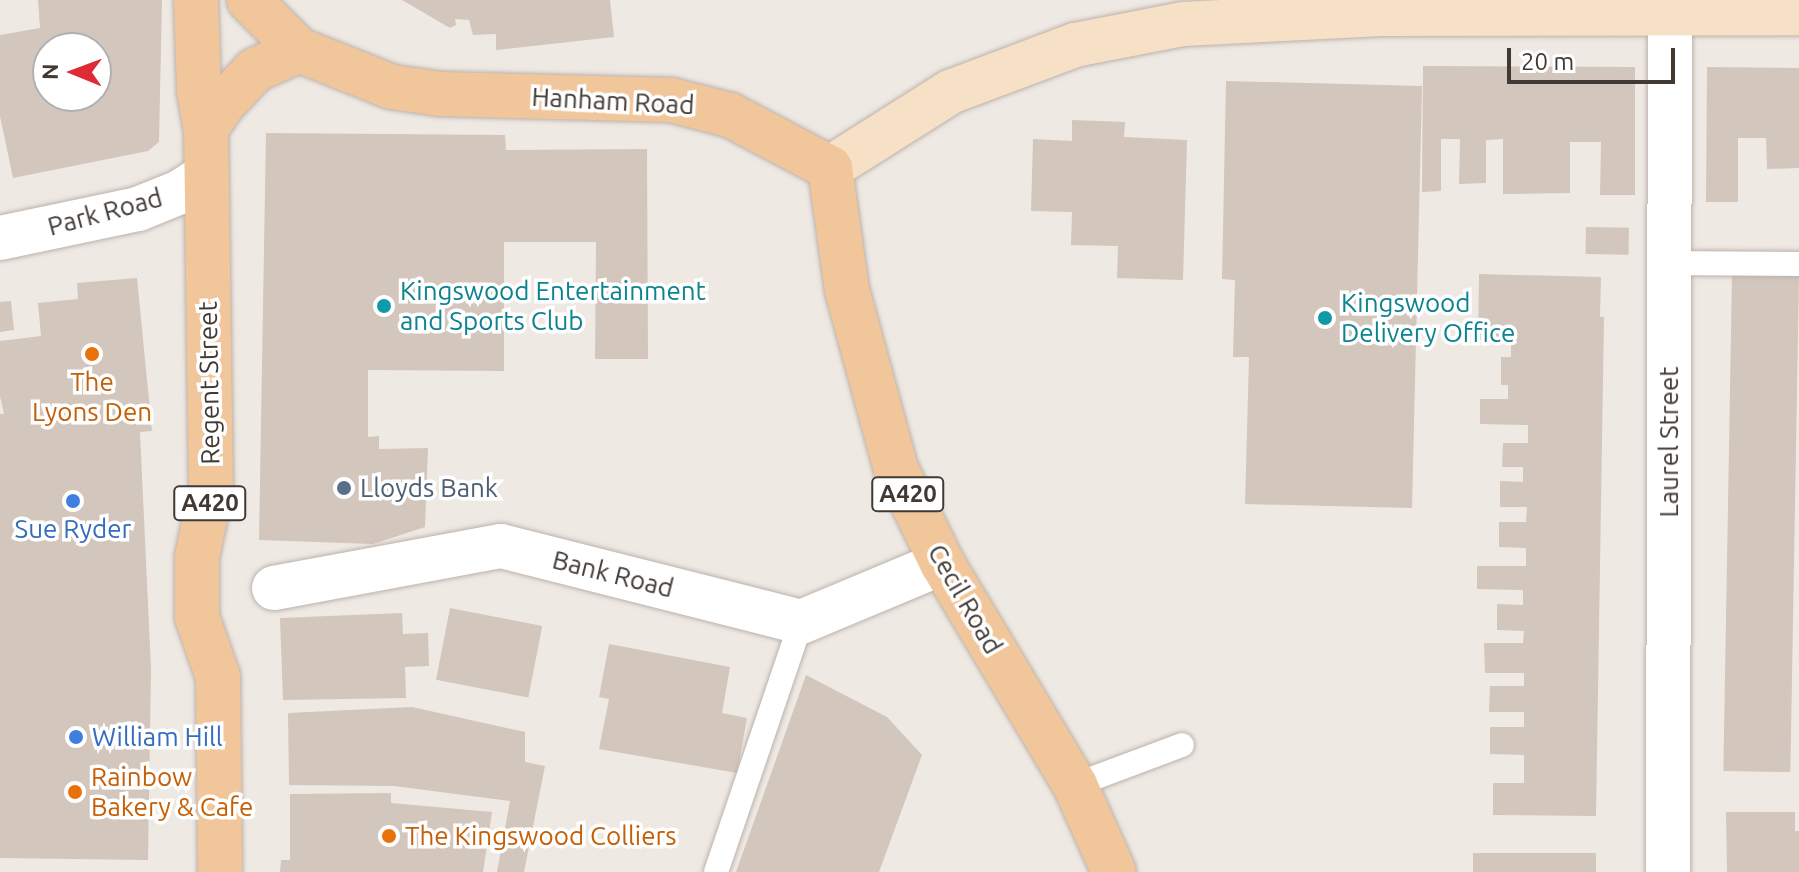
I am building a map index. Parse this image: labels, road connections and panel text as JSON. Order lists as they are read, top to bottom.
{
  "streets": {
    "main road": [
      "Hanham Road",
      "Regent Street",
      "A420",
      "Cecil Road"
    ],
    "street": ["Park Road", "Laurel Street", "Bank Road"]
  },
  "crossings": [
    ["Hanham Road", "Cecil Road"],
    ["Park Road", "Regent Street"],
    ["Regent Street", "A420"]
  ],
  "places": [
    "Kingswood Entertainment and Sports Club",
    "Kingswood Delivery Office",
    "The Lyons Den",
    "Lloyds Bank",
    "Sue Ryder",
    "William Hill",
    "Rainbow Bakery & Cafe",
    "The Kingswood Colliers"
  ],
  "scale_bar": "20 m",
  "north": "left"
}
